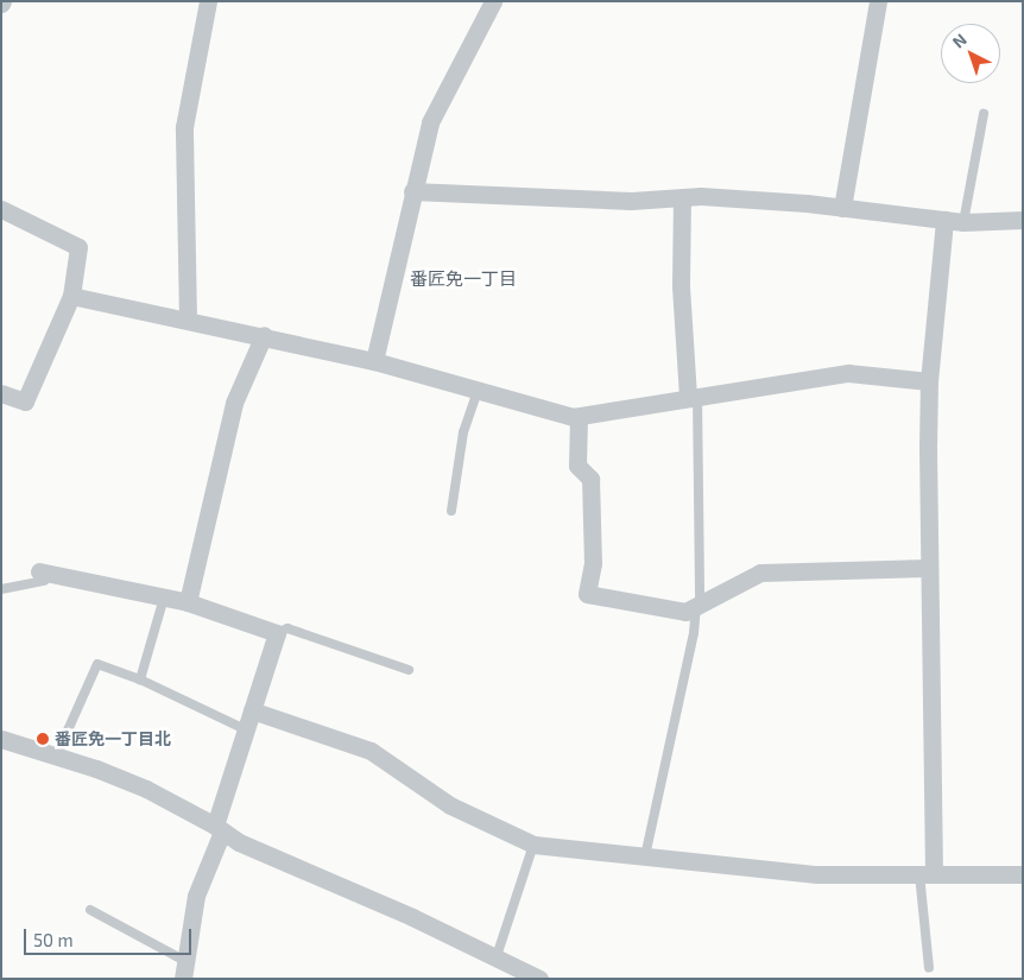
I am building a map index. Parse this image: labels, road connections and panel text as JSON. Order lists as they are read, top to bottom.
{
  "districts": ["番匠免一丁目"],
  "places": ["番匠免一丁目北"],
  "scale_bar": "50 m",
  "north": "top left"
}
